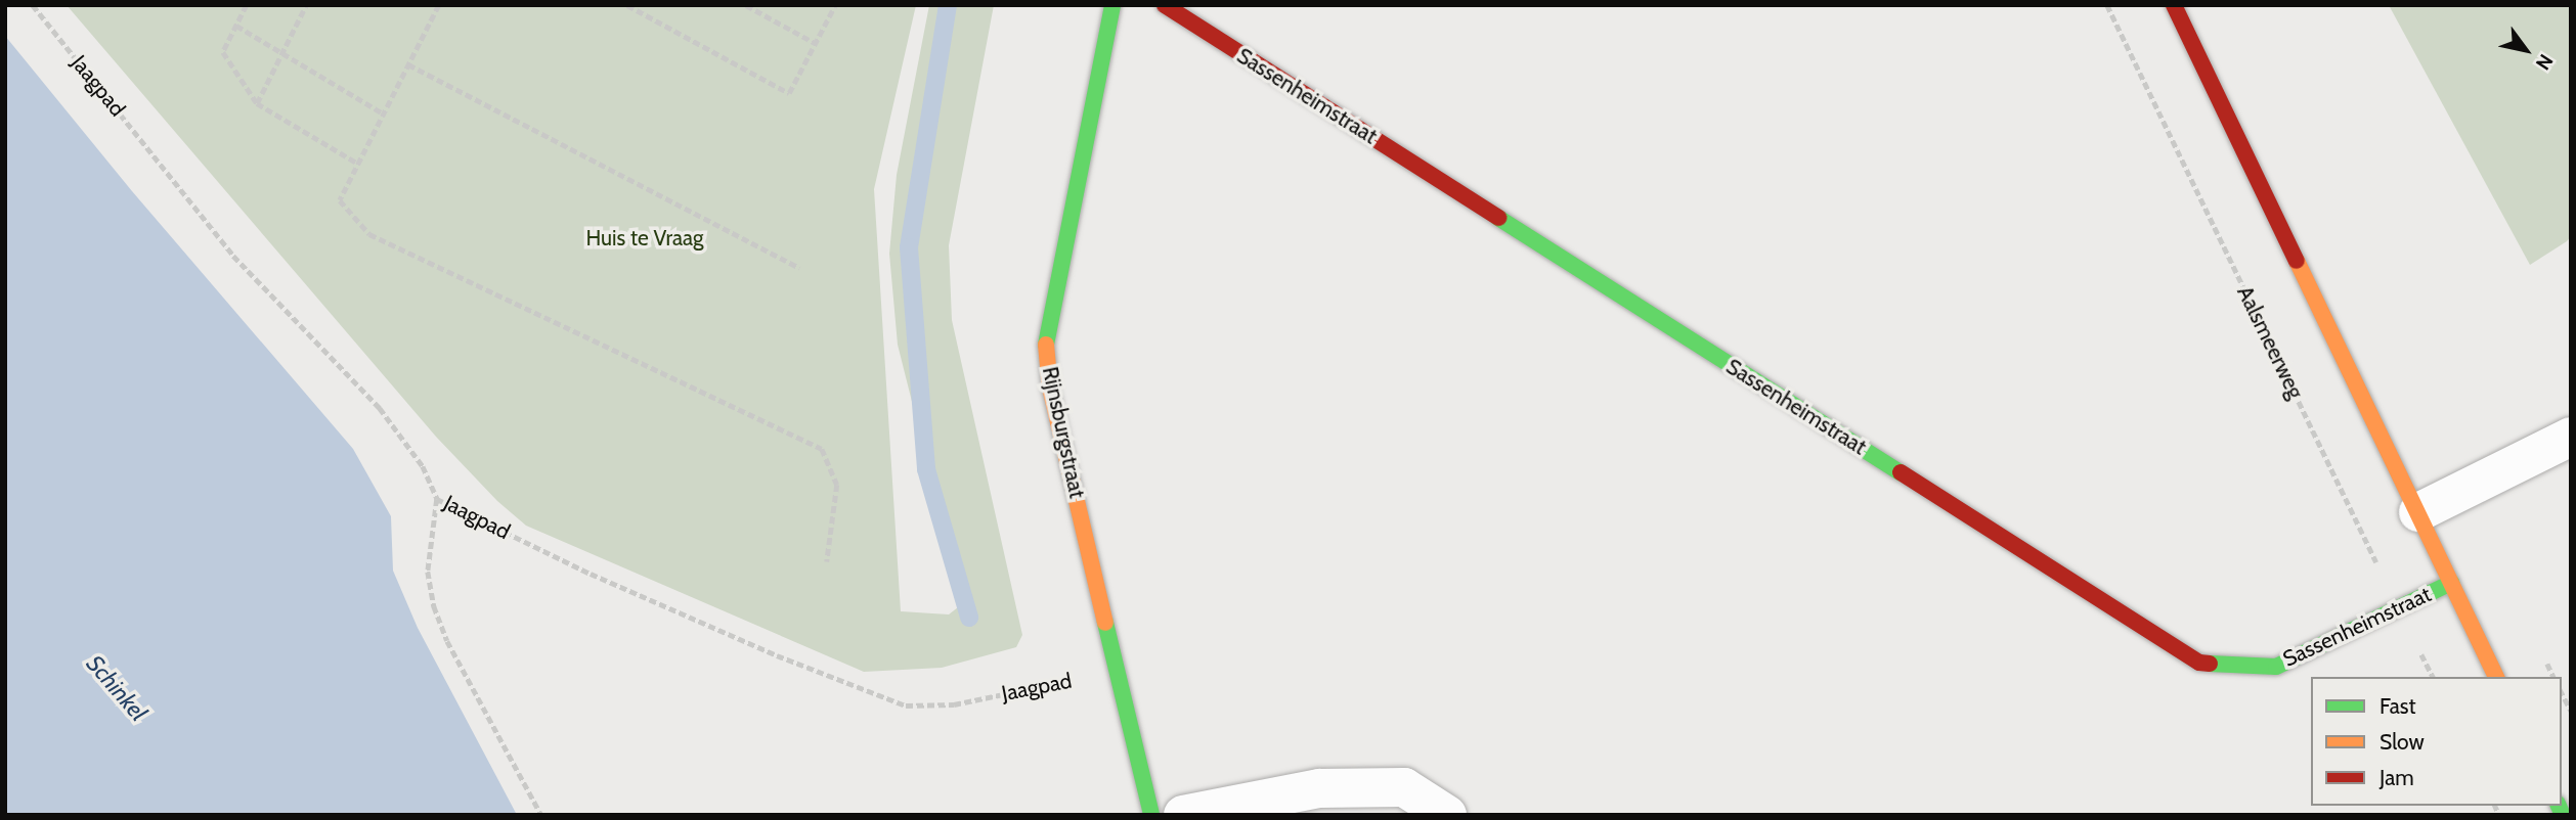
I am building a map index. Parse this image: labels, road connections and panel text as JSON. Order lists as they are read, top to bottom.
{
  "streets": {
    "street": ["Sassenheimstraat", "Rijnsburgstraat"],
    "path": ["Jaagpad", "Aalsmeerweg"]
  },
  "crossings": [
    ["Jaagpad", "Rijnsburgstraat"],
    ["Sassenheimstraat", "Aalsmeerweg"]
  ],
  "water": ["Schinkel"],
  "parks": ["Huis te Vraag"],
  "legend": ["Fast", "Slow", "Jam"],
  "north": "bottom right"
}
